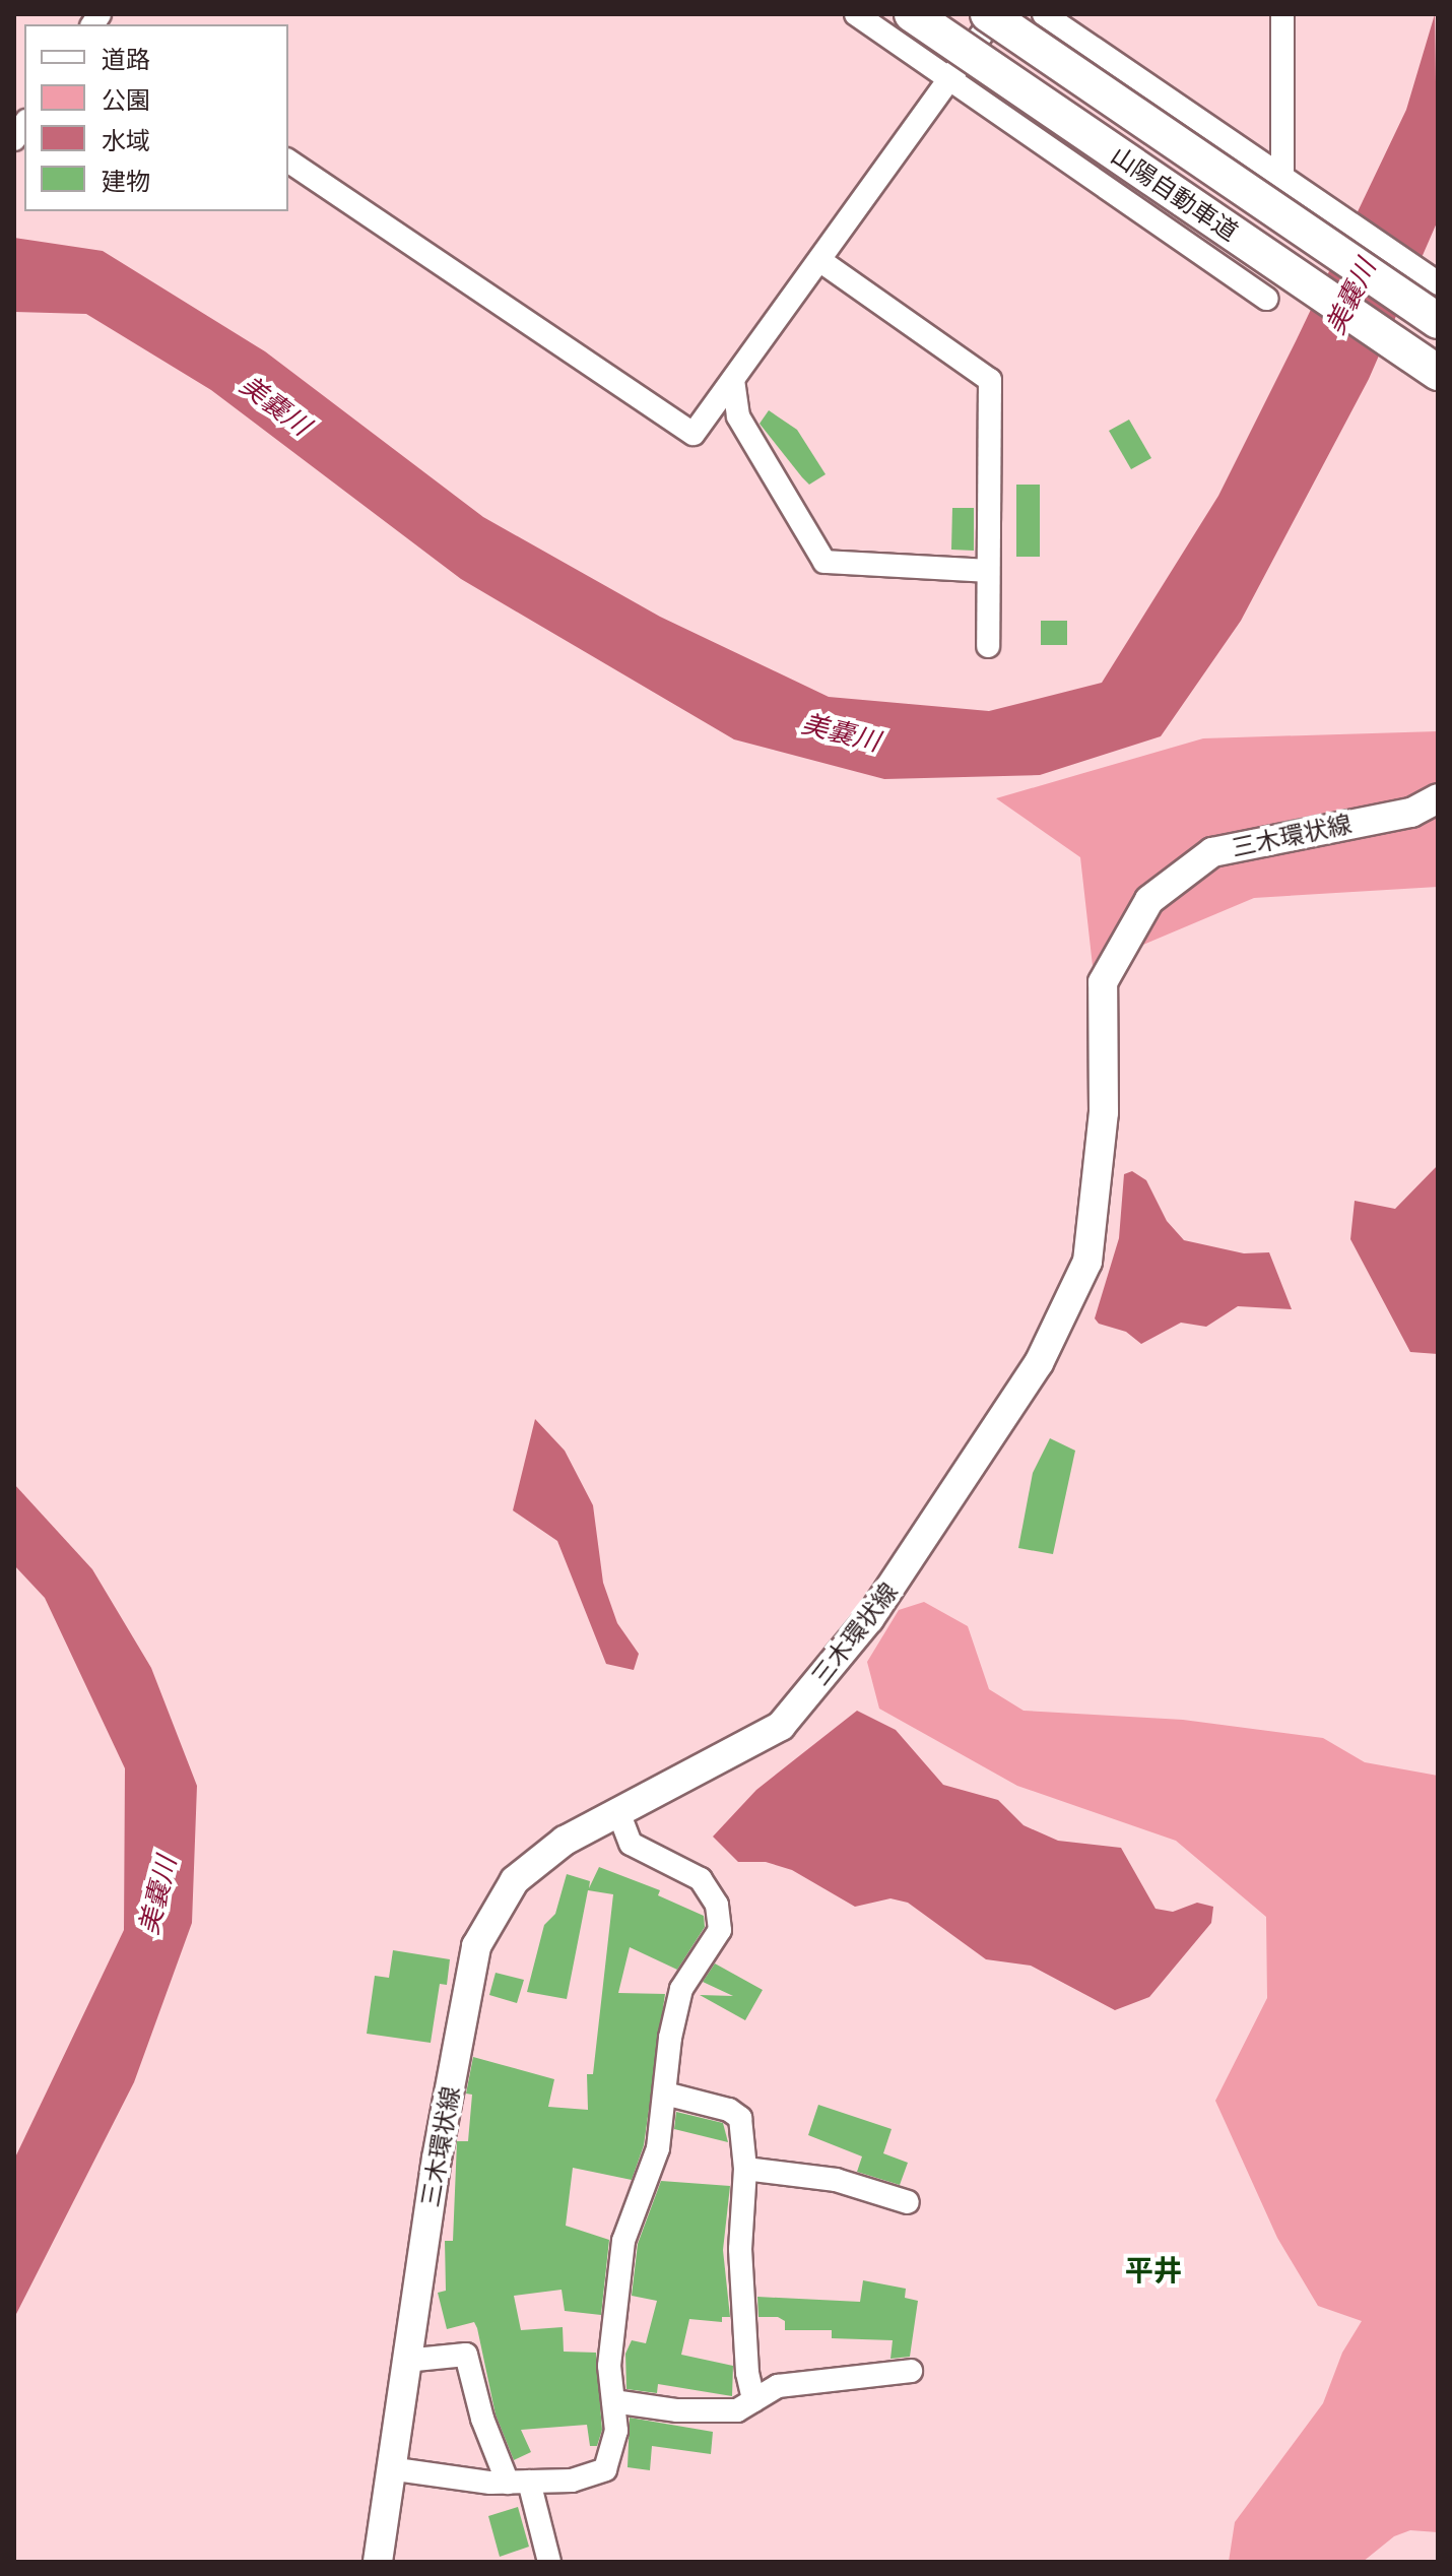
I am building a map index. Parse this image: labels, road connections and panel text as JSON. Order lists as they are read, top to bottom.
{
  "streets": {
    "highway": ["山陽自動車道"],
    "main road": ["三木環状線"]
  },
  "districts": ["平井"],
  "water": ["美嚢川"],
  "legend": [
    "道路",
    "公園",
    "水域",
    "建物"
  ]
}
